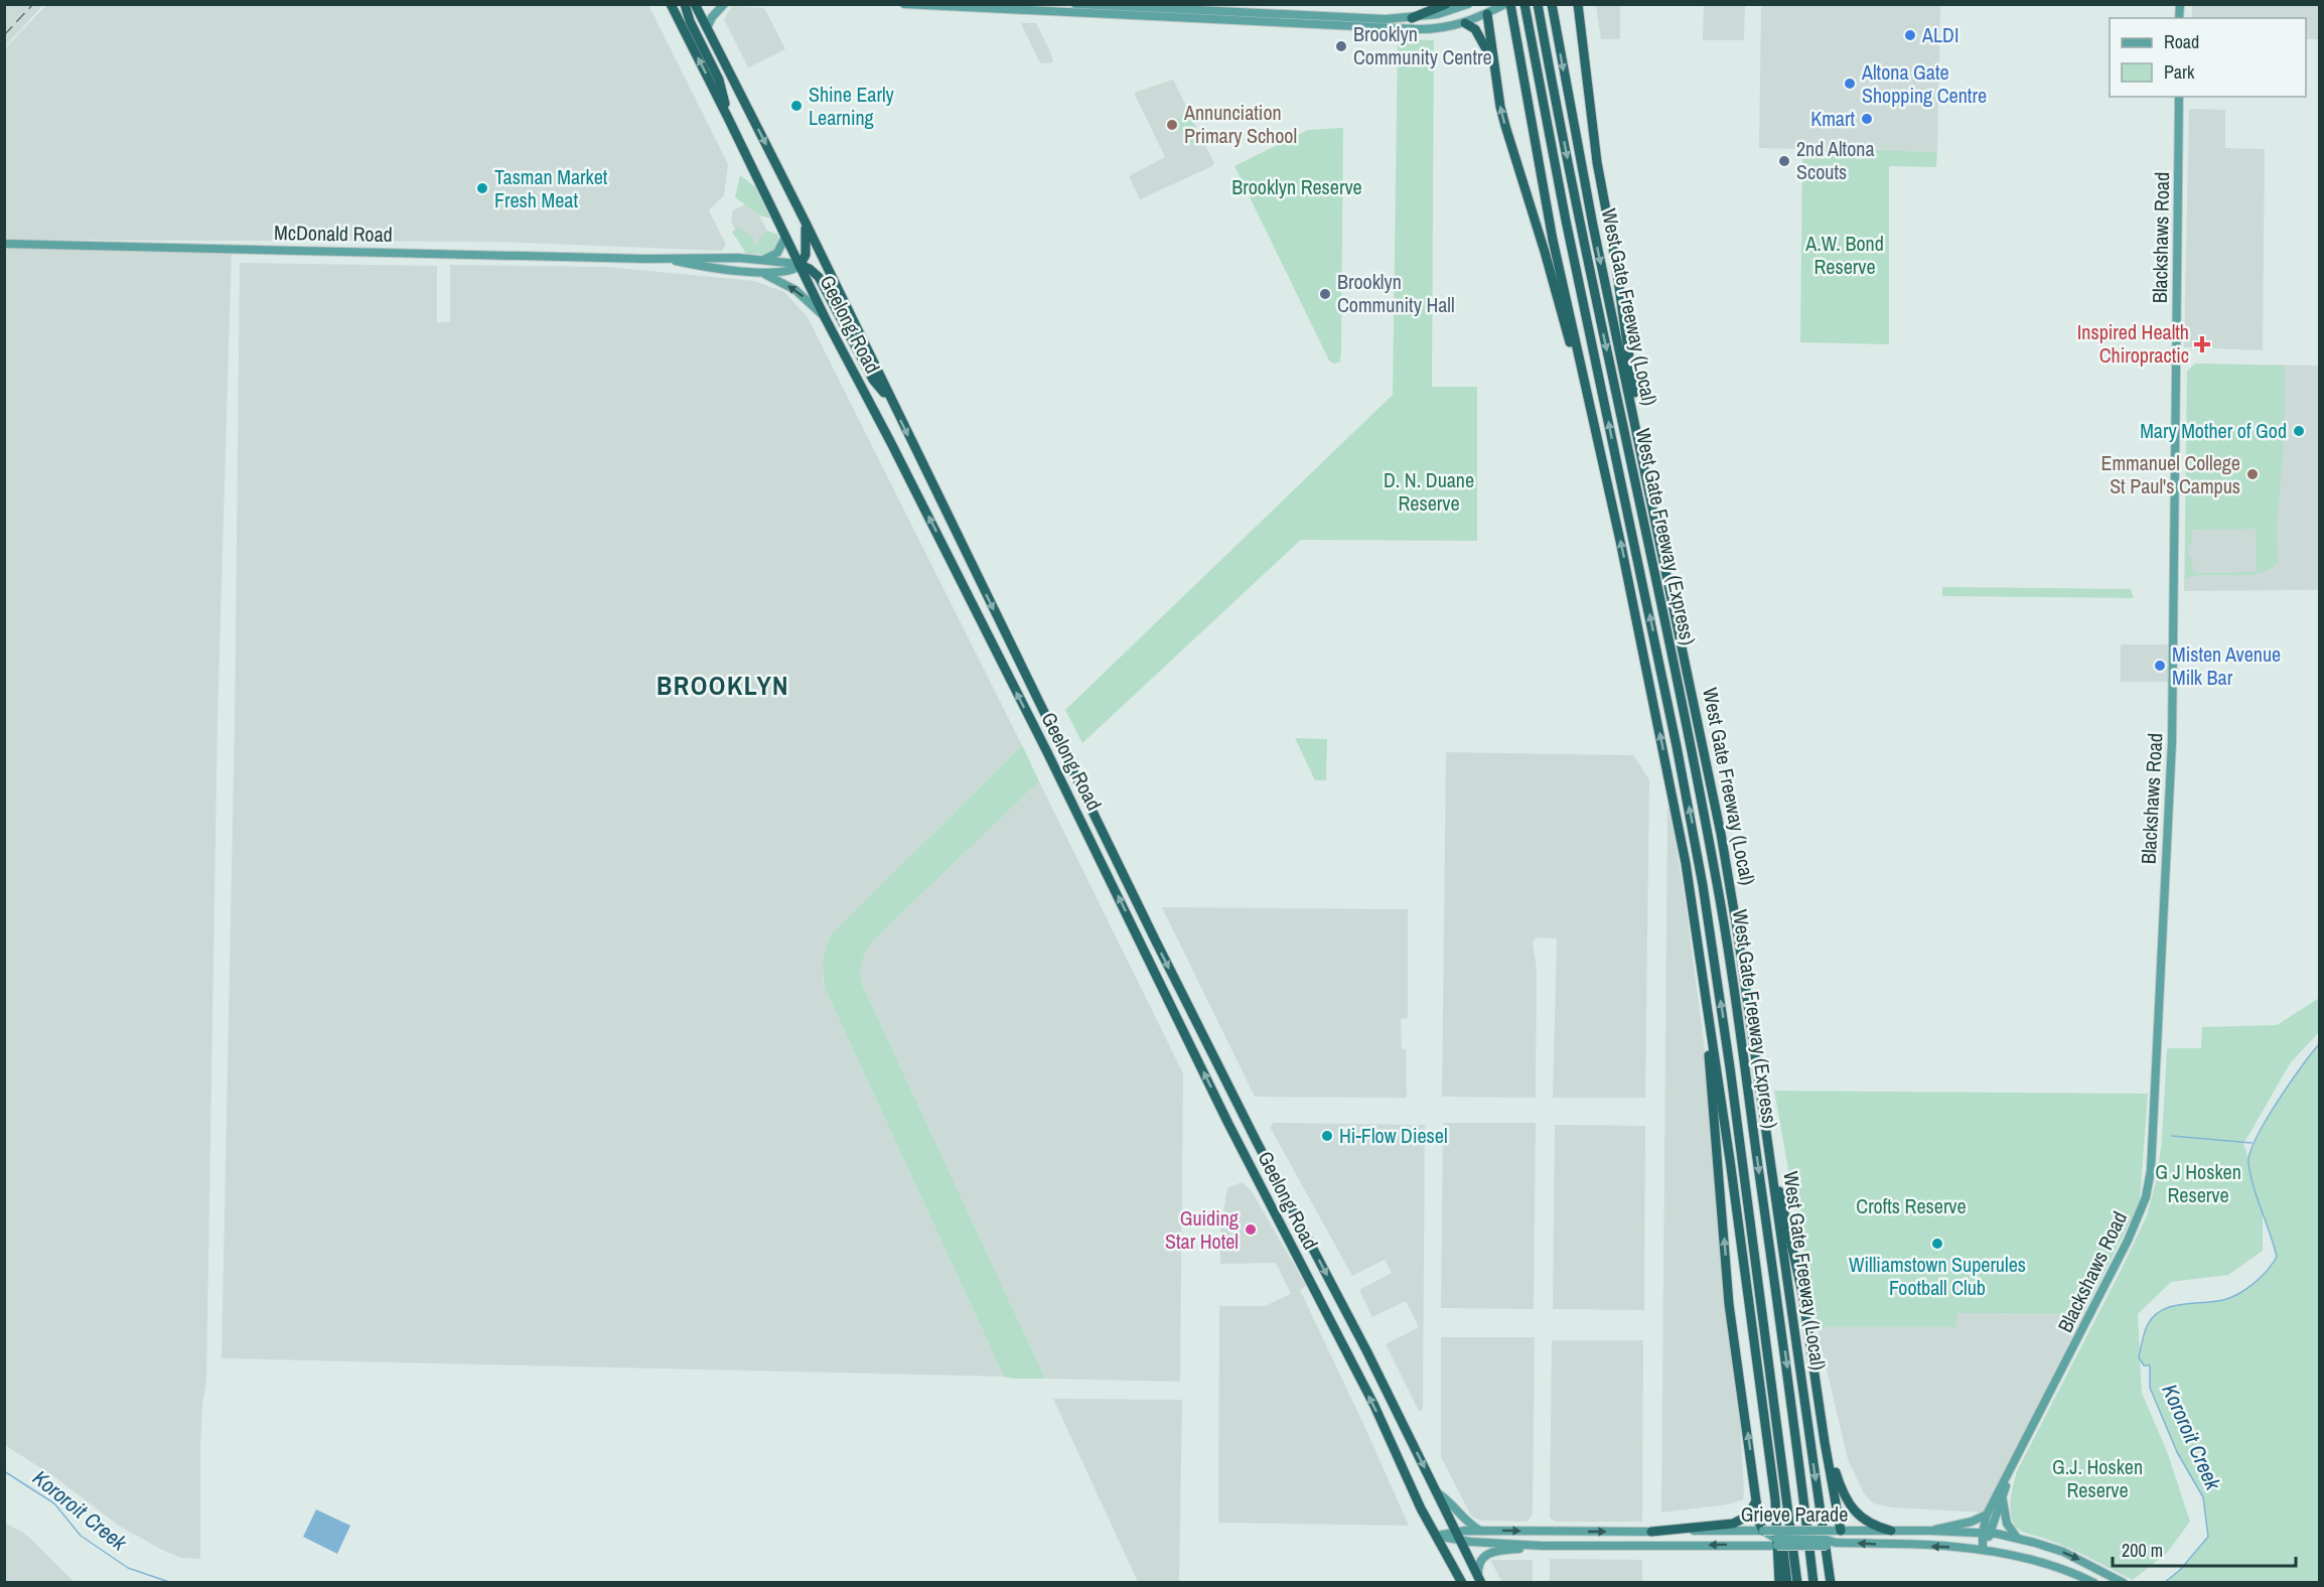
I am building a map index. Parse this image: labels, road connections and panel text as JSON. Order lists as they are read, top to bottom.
{
  "streets": {
    "highway": ["West Gate Freeway (Local)", "Geelong Road", "West Gate Freeway (Express)"],
    "main road": ["McDonald Road", "Blackshaws Road", "Grieve Parade"]
  },
  "crossings": [
    ["McDonald Road", "Geelong Road"],
    ["Blackshaws Road", "Grieve Parade"],
    ["Geelong Road", "Grieve Parade"]
  ],
  "districts": ["BROOKLYN"],
  "water": ["Kororoit Creek"],
  "parks": [
    "Brooklyn Reserve",
    "A.W. Bond Reserve",
    "D. N. Duane Reserve",
    "G J Hosken Reserve",
    "Crofts Reserve",
    "G.J. Hosken Reserve"
  ],
  "places": {
    "other": [
      "ALDI",
      "Brooklyn Community Centre",
      "Altona Gate Shopping Centre",
      "Shine Early Learning",
      "Kmart",
      "Annunciation Primary School",
      "2nd Altona Scouts",
      "Tasman Market Fresh Meat",
      "Brooklyn Community Hall",
      "Mary Mother of God",
      "Emmanuel College St Paul's Campus",
      "Misten Avenue Milk Bar",
      "Hi-Flow Diesel",
      "Guiding Star Hotel",
      "Williamstown Superules Football Club"
    ],
    "health": ["Inspired Health Chiropractic"]
  },
  "legend": ["Road", "Park"],
  "scale_bar": "200 m"
}
